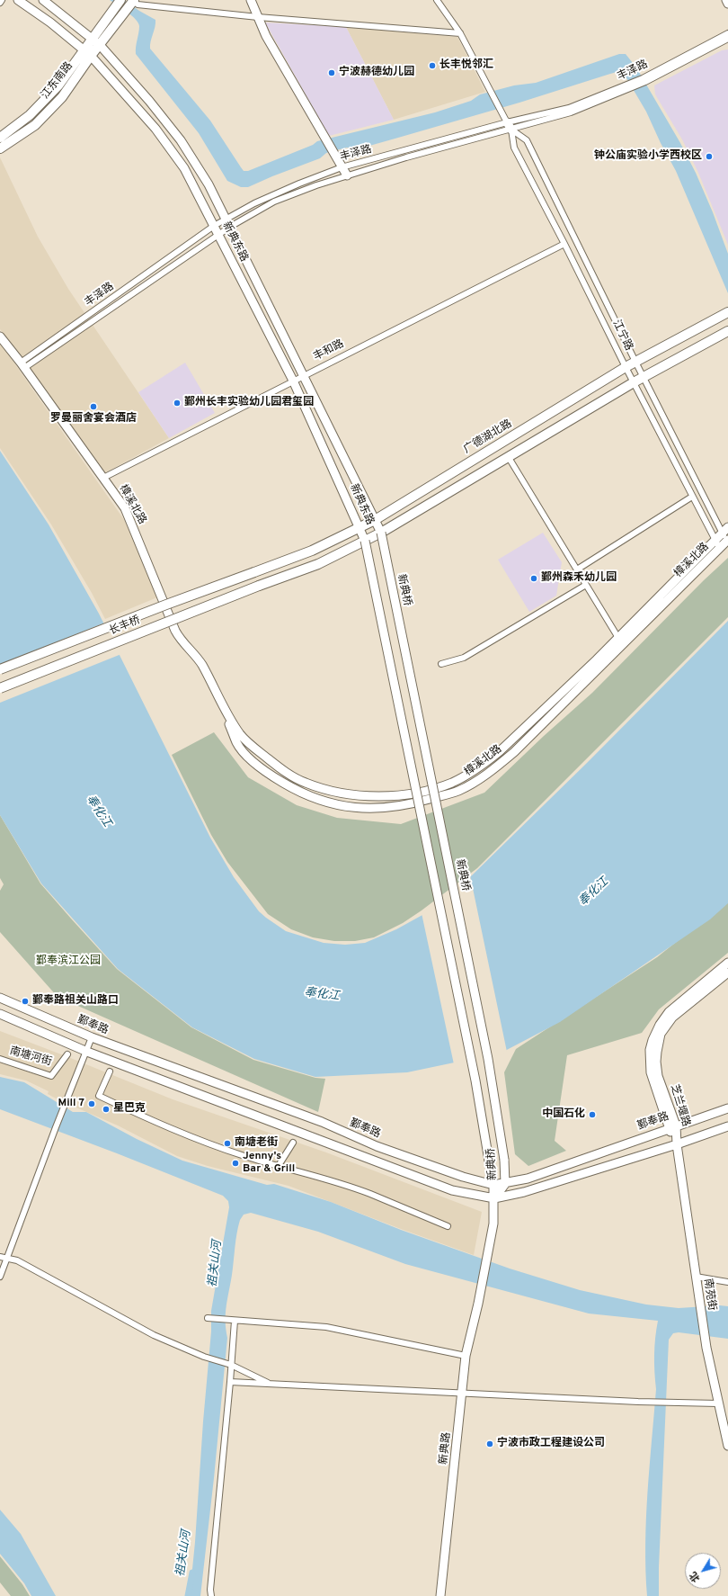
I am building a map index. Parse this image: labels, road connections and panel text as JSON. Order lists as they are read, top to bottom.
{
  "streets": {
    "main road": [
      "江东南路",
      "新典东路",
      "广德湖北路",
      "樟溪北路",
      "新典桥",
      "长丰桥",
      "鄞奉路",
      "芝兰堰路",
      "南苑街",
      "新典路"
    ],
    "street": [
      "丰泽路",
      "江宁路",
      "丰和路",
      "南塘河街"
    ]
  },
  "crossings": [
    ["丰泽路", "新典东路"],
    ["丰泽路", "江宁路"],
    ["丰泽路", "樟溪北路"],
    ["江东南路", "新典东路"],
    ["新典东路", "丰和路"],
    ["新典东路", "广德湖北路"],
    ["新典东路", "新典桥"],
    ["新典东路", "长丰桥"],
    ["江宁路", "丰和路"],
    ["江宁路", "广德湖北路"],
    ["江宁路", "樟溪北路"],
    ["丰和路", "樟溪北路"],
    ["广德湖北路", "长丰桥"],
    ["新典桥", "长丰桥"],
    ["新典桥", "鄞奉路"],
    ["新典桥", "新典路"],
    ["鄞奉路", "芝兰堰路"],
    ["芝兰堰路", "南苑街"]
  ],
  "water": ["奉化江", "祖关山河"],
  "parks": ["鄞奉滨江公园"],
  "places": [
    "长丰悦邻汇",
    "宁波赫德幼儿园",
    "钟公庙实验小学西校区",
    "鄞州长丰实验幼儿园君玺园",
    "罗曼丽舍宴会酒店",
    "鄞州森禾幼儿园",
    "鄞奉路祖关山路口",
    "Mill 7",
    "星巴克",
    "中国石化",
    "南塘老街",
    "Jenny's Bar & Grill",
    "宁波市政工程建设公司"
  ],
  "north": "bottom left"
}
